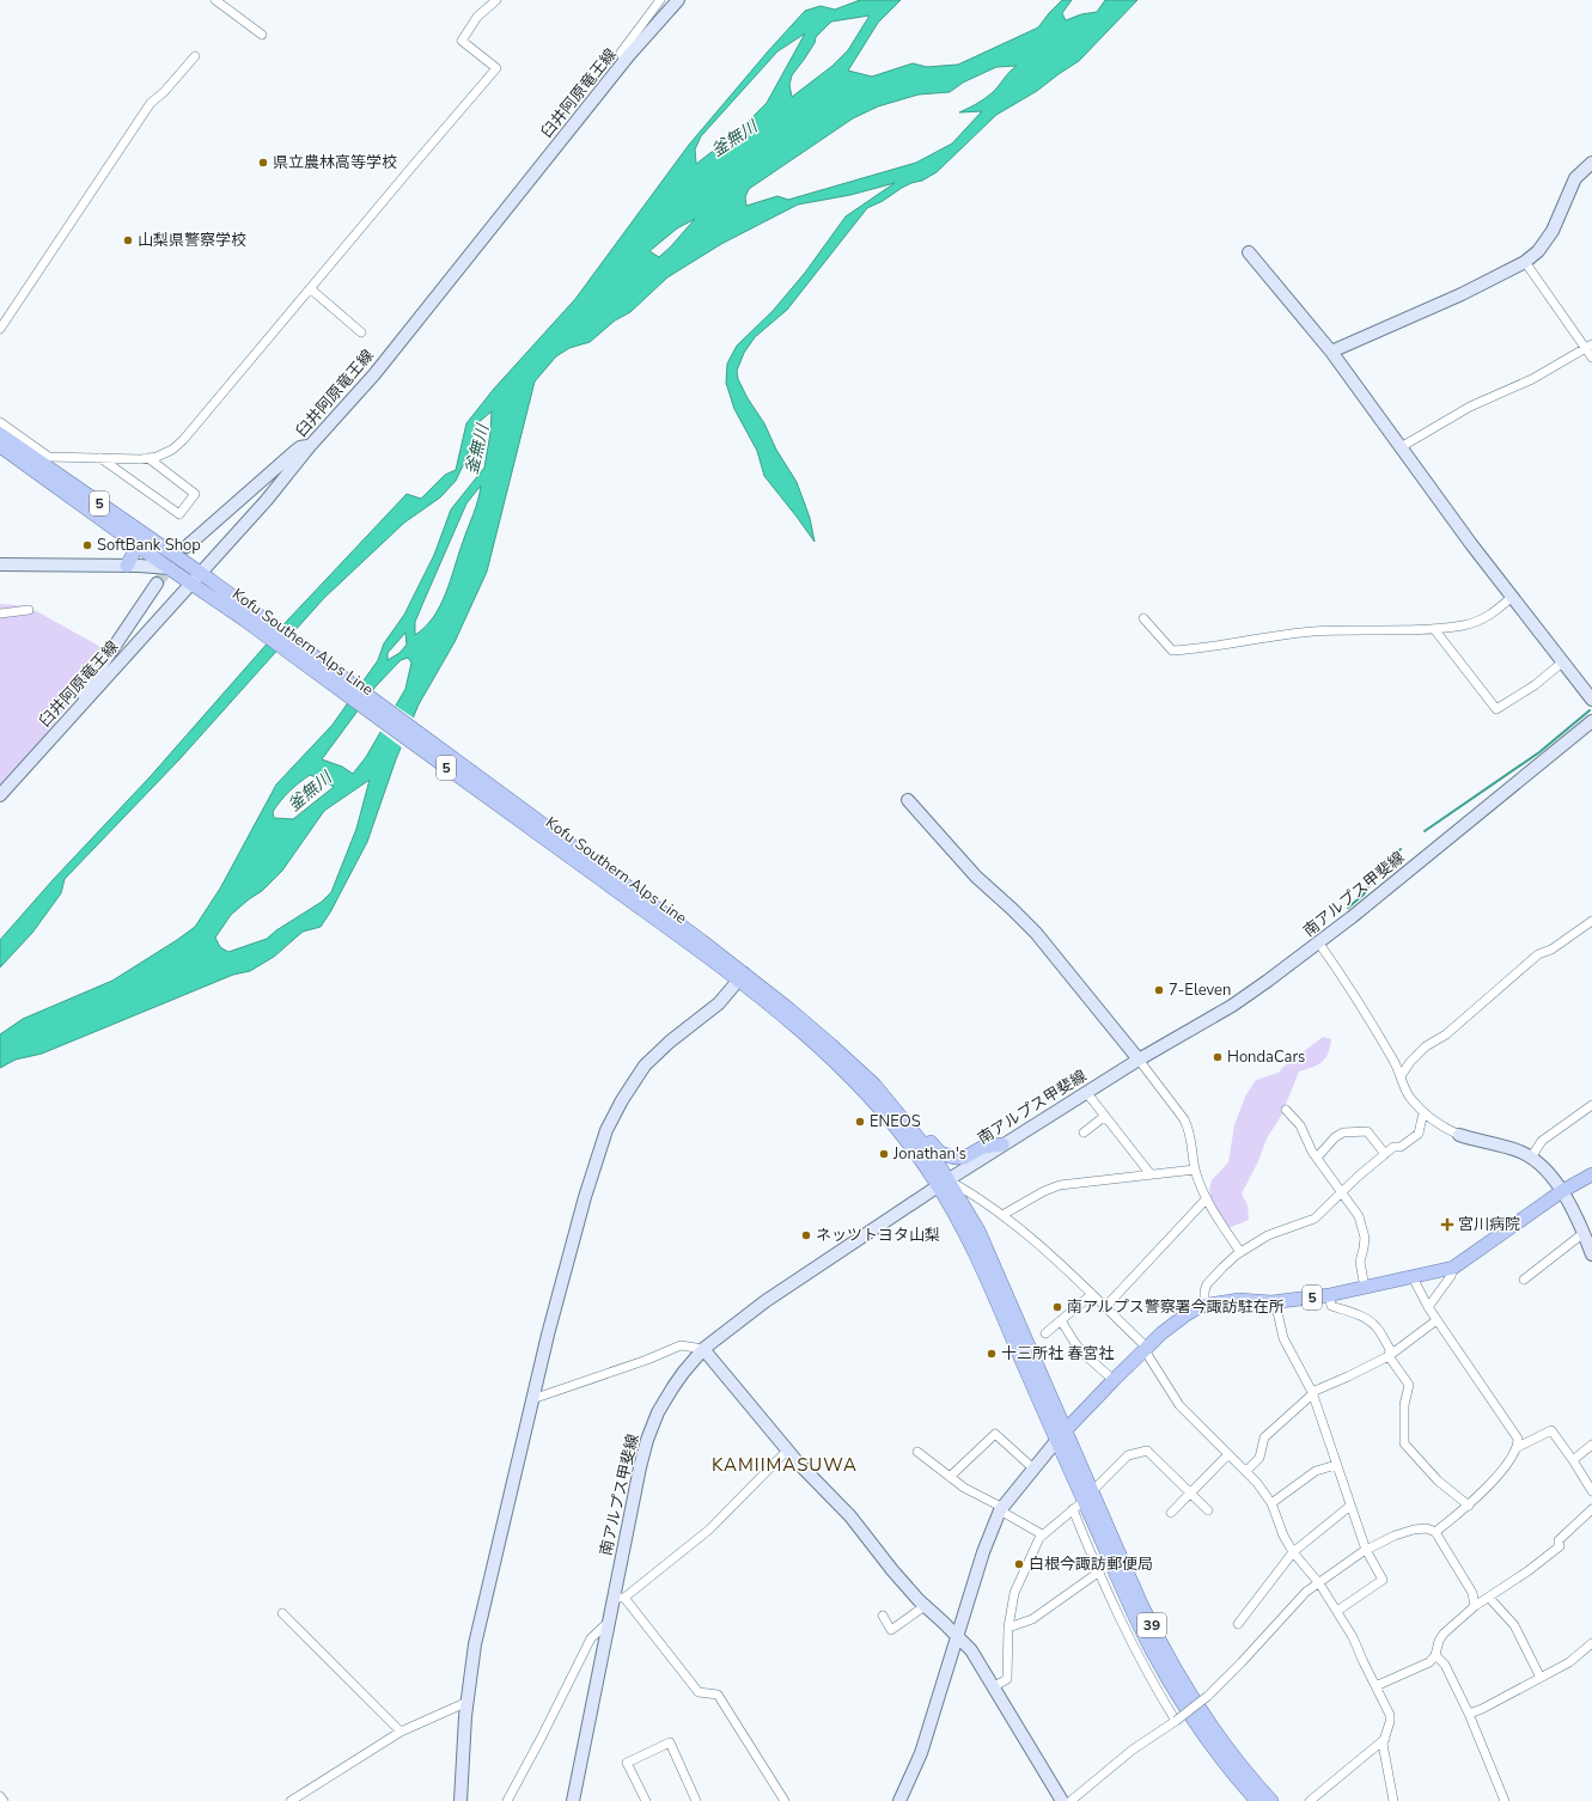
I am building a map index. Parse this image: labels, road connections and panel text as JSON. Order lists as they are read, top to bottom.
{
  "streets": {
    "main road": ["5", "Kofu Southern Alps Line", "39"],
    "street": ["臼井阿原竜王線", "南アルプス甲斐線"]
  },
  "crossings": [
    ["臼井阿原竜王線", "Kofu Southern Alps Line"],
    ["5", "Kofu Southern Alps Line"],
    ["5", "39"],
    ["Kofu Southern Alps Line", "南アルプス甲斐線"],
    ["Kofu Southern Alps Line", "39"]
  ],
  "districts": ["KAMIIMASUWA"],
  "water": ["釜無川"],
  "places": {
    "other": [
      "県立農林高等学校",
      "山梨県警察学校",
      "SoftBank Shop",
      "7-Eleven",
      "HondaCars",
      "ENEOS",
      "Jonathan's",
      "ネッツトヨタ山梨",
      "南アルプス警察署今諏訪駐在所",
      "十三所社 春宮社",
      "白根今諏訪郵便局"
    ],
    "health": ["宮川病院"]
  }
}
